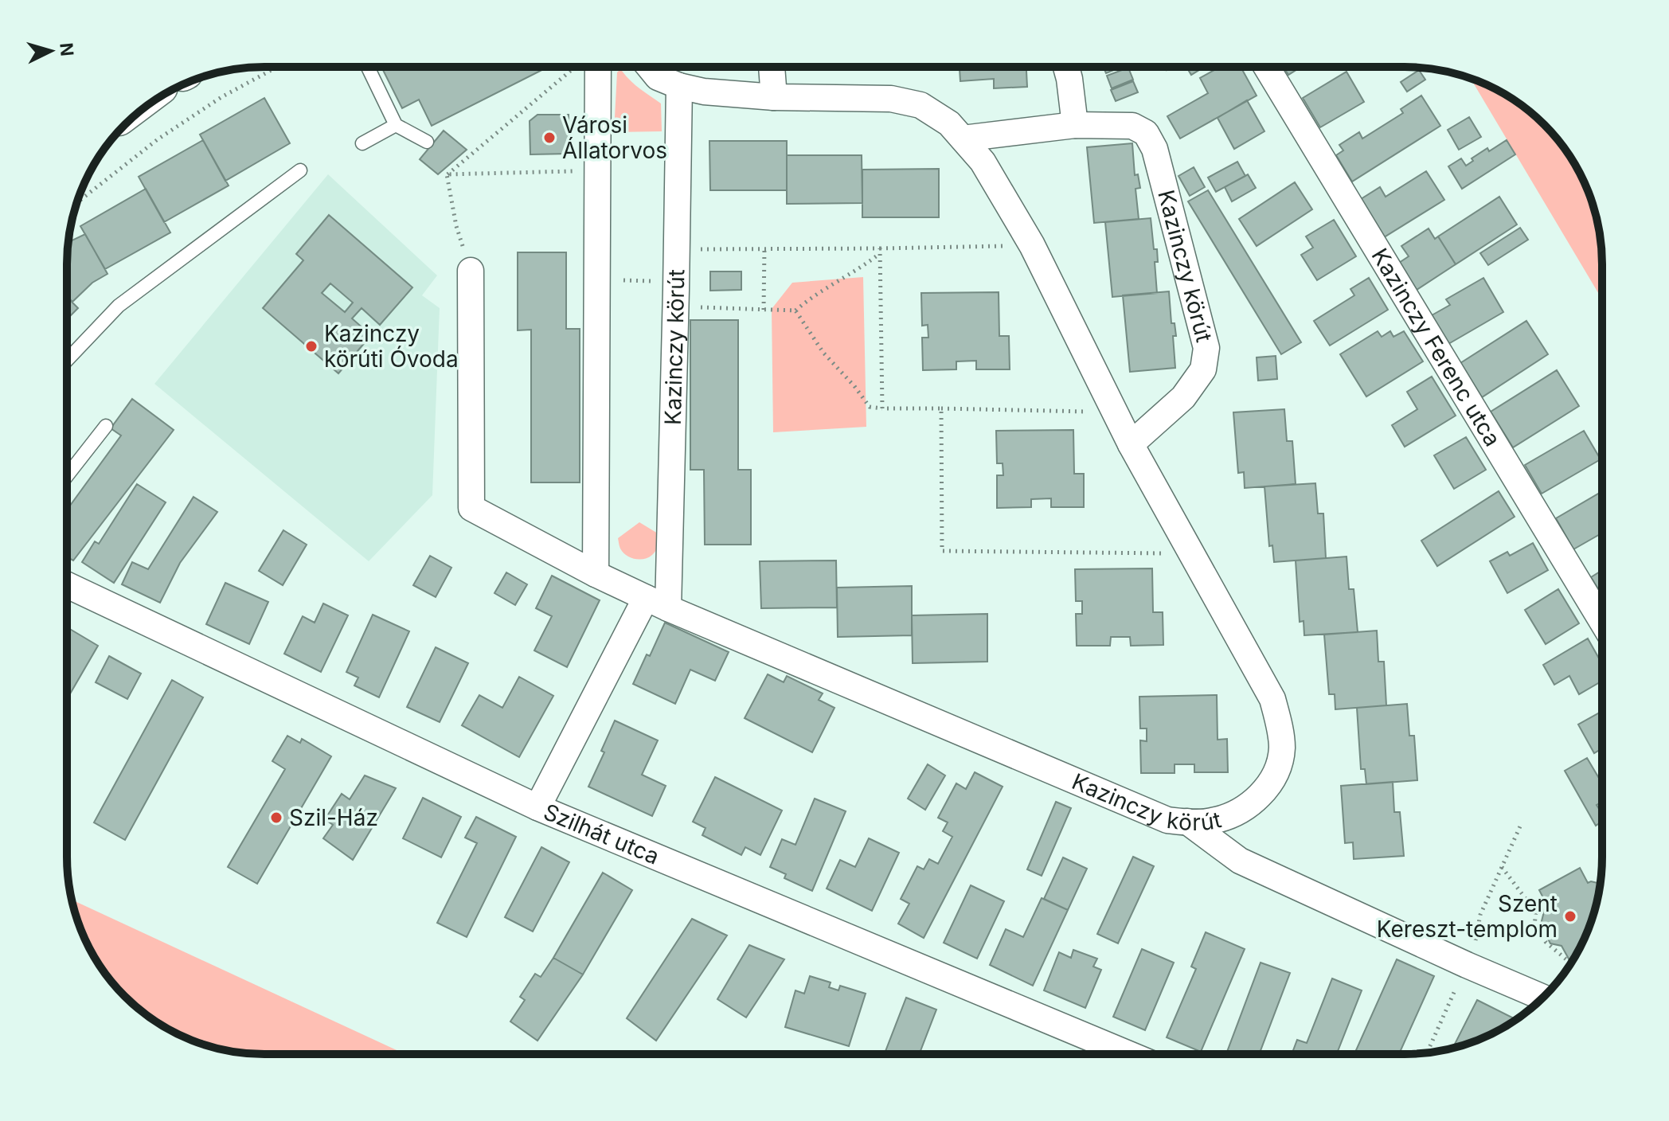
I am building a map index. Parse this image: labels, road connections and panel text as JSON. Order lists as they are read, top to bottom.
{
  "streets": {
    "street": ["Kazinczy körút", "Kazinczy Ferenc utca", "Szilhát utca"]
  },
  "crossings": [
    ["Kazinczy körút", "Szilhát utca"]
  ],
  "places": [
    "Városi Állatorvos",
    "Kazinczy körúti Óvoda",
    "Szil-Ház",
    "Szent Kereszt-templom"
  ],
  "north": "right"
}
